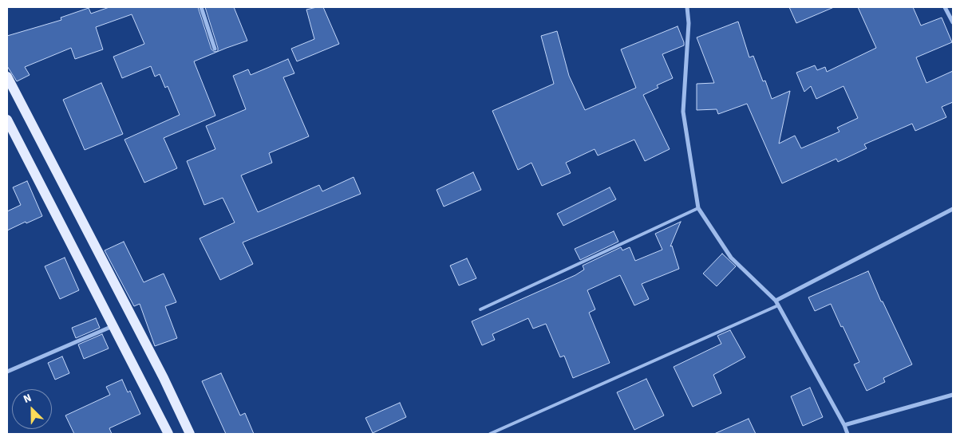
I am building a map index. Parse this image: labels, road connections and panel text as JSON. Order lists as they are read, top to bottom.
{
  "north": "top left"
}
